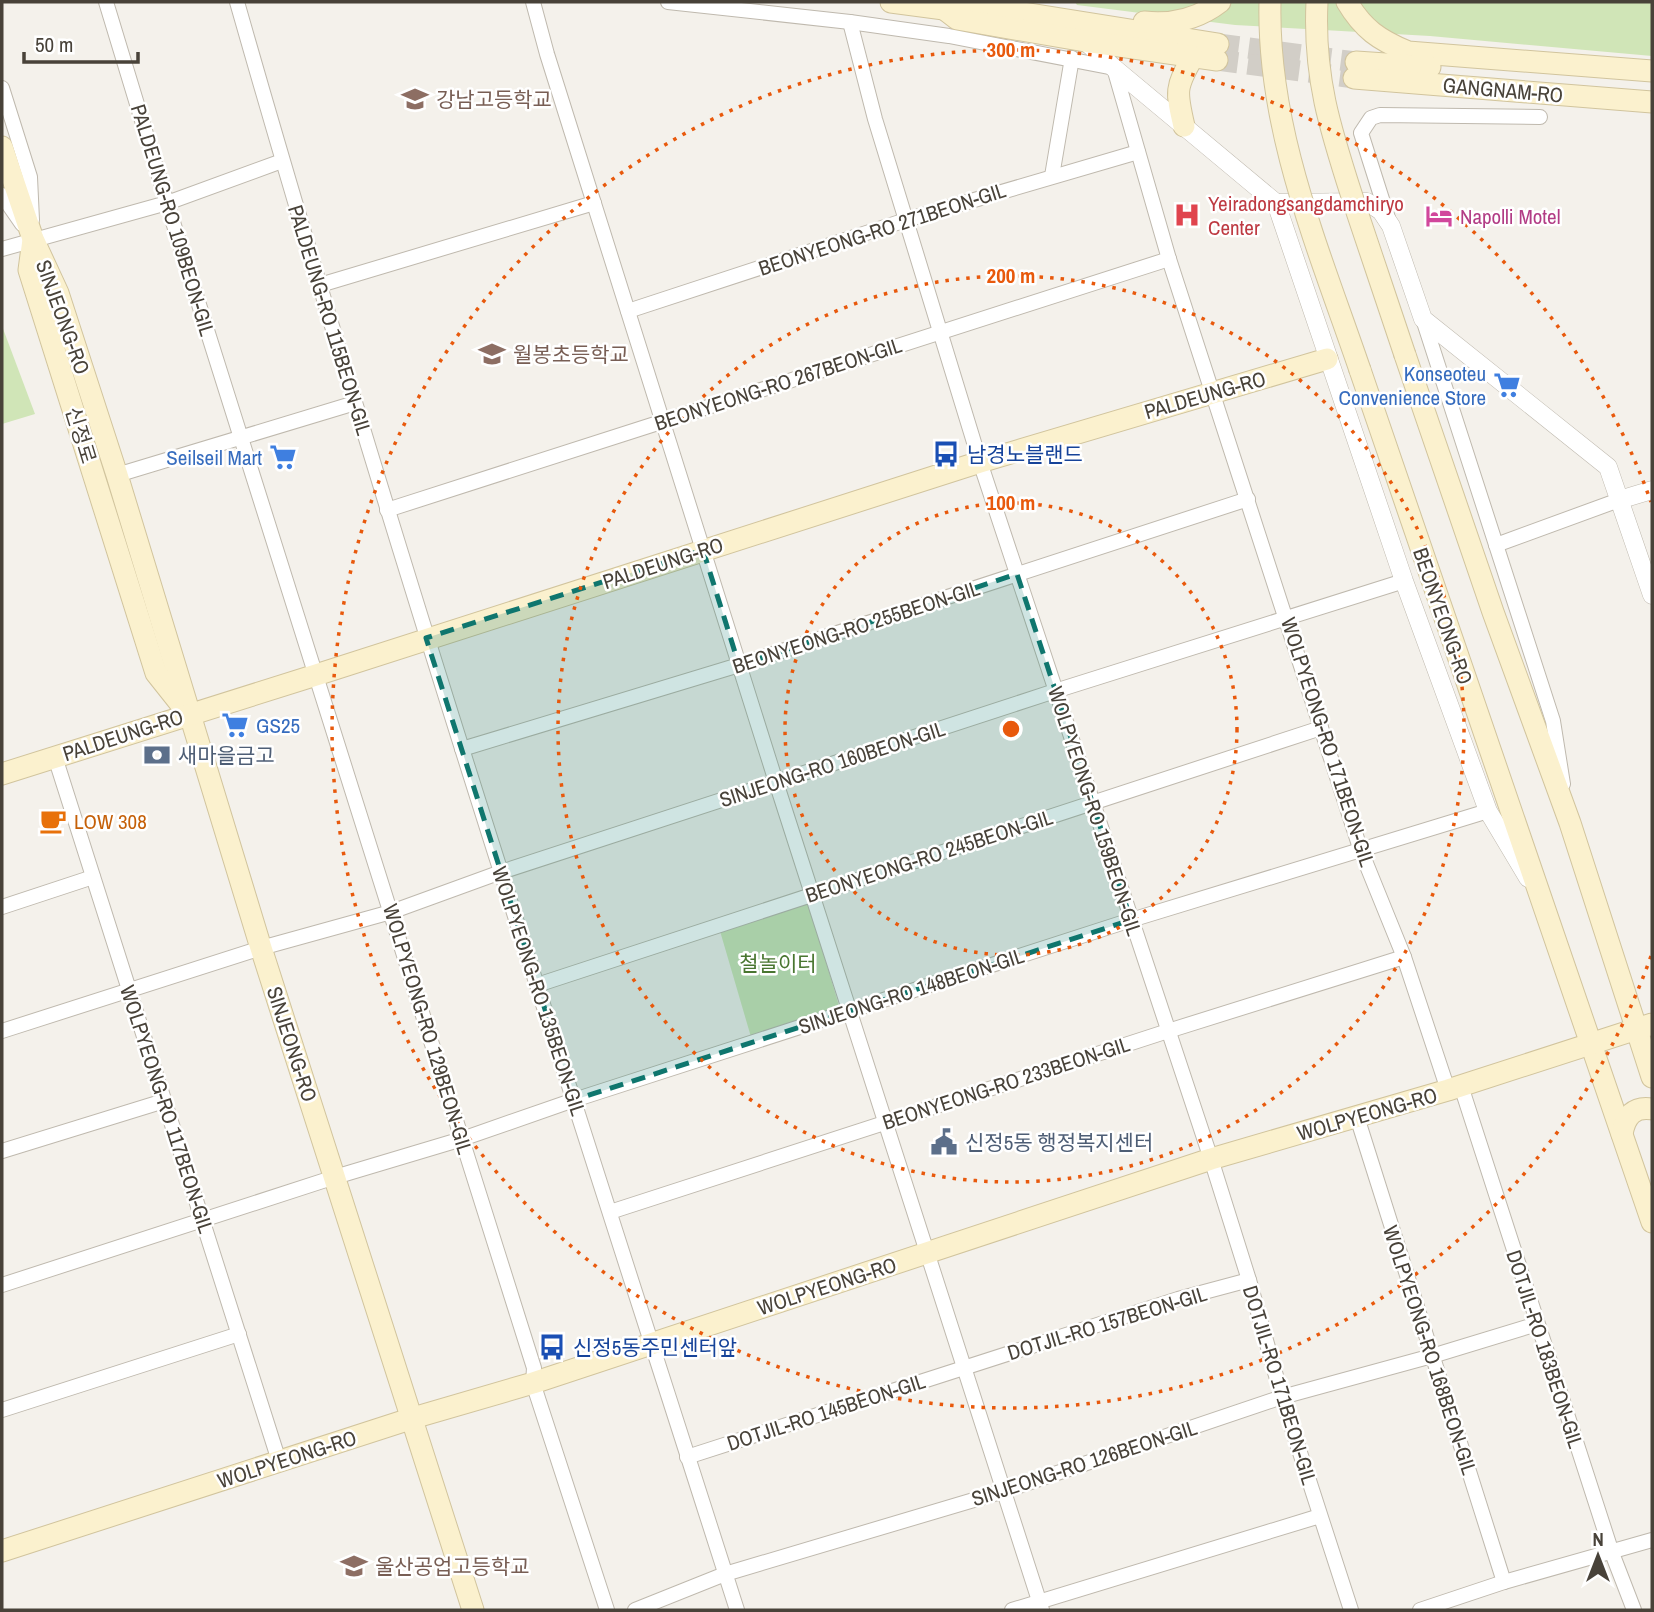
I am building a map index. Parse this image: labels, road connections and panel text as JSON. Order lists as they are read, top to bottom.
{
  "streets": {
    "main road": [
      "GANGNAM-RO",
      "SINJEONG-RO",
      "PALDEUNG-RO",
      "신정로",
      "BEONYEONG-RO",
      "WOLPYEONG-RO"
    ],
    "street": [
      "PALDEUNG-RO 109BEON-GIL",
      "BEONYEONG-RO 271BEON-GIL",
      "PALDEUNG-RO 115BEON-GIL",
      "BEONYEONG-RO 267BEON-GIL",
      "BEONYEONG-RO 255BEON-GIL",
      "WOLPYEONG-RO 171BEON-GIL",
      "SINJEONG-RO 160BEON-GIL",
      "WOLPYEONG-RO 159BEON-GIL",
      "BEONYEONG-RO 245BEON-GIL",
      "WOLPYEONG-RO 135BEON-GIL",
      "SINJEONG-RO 148BEON-GIL",
      "WOLPYEONG-RO 129BEON-GIL",
      "BEONYEONG-RO 233BEON-GIL",
      "WOLPYEONG-RO 117BEON-GIL",
      "DOTJIL-RO 157BEON-GIL",
      "DOTJIL-RO 183BEON-GIL",
      "WOLPYEONG-RO 168BEON-GIL",
      "DOTJIL-RO 171BEON-GIL",
      "DOTJIL-RO 145BEON-GIL",
      "SINJEONG-RO 126BEON-GIL"
    ]
  },
  "crossings": [
    ["PALDEUNG-RO 109BEON-GIL", "PALDEUNG-RO"],
    ["PALDEUNG-RO 109BEON-GIL", "WOLPYEONG-RO 129BEON-GIL"],
    ["BEONYEONG-RO 271BEON-GIL", "WOLPYEONG-RO 171BEON-GIL"],
    ["BEONYEONG-RO 271BEON-GIL", "WOLPYEONG-RO 159BEON-GIL"],
    ["SINJEONG-RO", "PALDEUNG-RO"],
    ["SINJEONG-RO", "신정로"],
    ["SINJEONG-RO", "SINJEONG-RO 160BEON-GIL"],
    ["SINJEONG-RO", "SINJEONG-RO 148BEON-GIL"],
    ["SINJEONG-RO", "WOLPYEONG-RO"],
    ["PALDEUNG-RO 115BEON-GIL", "BEONYEONG-RO 267BEON-GIL"],
    ["PALDEUNG-RO 115BEON-GIL", "PALDEUNG-RO"],
    ["PALDEUNG-RO 115BEON-GIL", "WOLPYEONG-RO 135BEON-GIL"],
    ["BEONYEONG-RO 267BEON-GIL", "WOLPYEONG-RO 171BEON-GIL"],
    ["BEONYEONG-RO 267BEON-GIL", "WOLPYEONG-RO 159BEON-GIL"],
    ["PALDEUNG-RO", "신정로"],
    ["PALDEUNG-RO", "WOLPYEONG-RO 171BEON-GIL"],
    ["PALDEUNG-RO", "WOLPYEONG-RO 159BEON-GIL"],
    ["PALDEUNG-RO", "WOLPYEONG-RO 135BEON-GIL"],
    ["PALDEUNG-RO", "WOLPYEONG-RO 129BEON-GIL"],
    ["PALDEUNG-RO", "WOLPYEONG-RO 117BEON-GIL"],
    ["BEONYEONG-RO", "WOLPYEONG-RO"],
    ["BEONYEONG-RO 255BEON-GIL", "WOLPYEONG-RO 171BEON-GIL"],
    ["BEONYEONG-RO 255BEON-GIL", "WOLPYEONG-RO 159BEON-GIL"],
    ["BEONYEONG-RO 255BEON-GIL", "WOLPYEONG-RO 135BEON-GIL"],
    ["WOLPYEONG-RO 171BEON-GIL", "SINJEONG-RO 160BEON-GIL"],
    ["WOLPYEONG-RO 171BEON-GIL", "BEONYEONG-RO 245BEON-GIL"],
    ["WOLPYEONG-RO 171BEON-GIL", "SINJEONG-RO 148BEON-GIL"],
    ["WOLPYEONG-RO 171BEON-GIL", "BEONYEONG-RO 233BEON-GIL"],
    ["WOLPYEONG-RO 171BEON-GIL", "WOLPYEONG-RO"],
    ["WOLPYEONG-RO 171BEON-GIL", "DOTJIL-RO 183BEON-GIL"],
    ["SINJEONG-RO 160BEON-GIL", "WOLPYEONG-RO 159BEON-GIL"],
    ["SINJEONG-RO 160BEON-GIL", "WOLPYEONG-RO 135BEON-GIL"],
    ["SINJEONG-RO 160BEON-GIL", "WOLPYEONG-RO 129BEON-GIL"],
    ["SINJEONG-RO 160BEON-GIL", "WOLPYEONG-RO 117BEON-GIL"],
    ["WOLPYEONG-RO 159BEON-GIL", "BEONYEONG-RO 245BEON-GIL"],
    ["WOLPYEONG-RO 159BEON-GIL", "SINJEONG-RO 148BEON-GIL"],
    ["WOLPYEONG-RO 159BEON-GIL", "BEONYEONG-RO 233BEON-GIL"],
    ["WOLPYEONG-RO 159BEON-GIL", "WOLPYEONG-RO"],
    ["WOLPYEONG-RO 159BEON-GIL", "DOTJIL-RO 171BEON-GIL"],
    ["BEONYEONG-RO 245BEON-GIL", "WOLPYEONG-RO 135BEON-GIL"],
    ["WOLPYEONG-RO 135BEON-GIL", "SINJEONG-RO 148BEON-GIL"],
    ["WOLPYEONG-RO 135BEON-GIL", "BEONYEONG-RO 233BEON-GIL"],
    ["WOLPYEONG-RO 135BEON-GIL", "WOLPYEONG-RO"],
    ["SINJEONG-RO 148BEON-GIL", "WOLPYEONG-RO 129BEON-GIL"],
    ["SINJEONG-RO 148BEON-GIL", "WOLPYEONG-RO 117BEON-GIL"],
    ["WOLPYEONG-RO 129BEON-GIL", "WOLPYEONG-RO"],
    ["WOLPYEONG-RO 117BEON-GIL", "WOLPYEONG-RO"],
    ["WOLPYEONG-RO", "DOTJIL-RO 183BEON-GIL"],
    ["WOLPYEONG-RO", "WOLPYEONG-RO 168BEON-GIL"],
    ["WOLPYEONG-RO", "DOTJIL-RO 171BEON-GIL"],
    ["DOTJIL-RO 157BEON-GIL", "DOTJIL-RO 171BEON-GIL"],
    ["DOTJIL-RO 157BEON-GIL", "DOTJIL-RO 145BEON-GIL"],
    ["DOTJIL-RO 183BEON-GIL", "SINJEONG-RO 126BEON-GIL"],
    ["WOLPYEONG-RO 168BEON-GIL", "SINJEONG-RO 126BEON-GIL"],
    ["DOTJIL-RO 171BEON-GIL", "SINJEONG-RO 126BEON-GIL"]
  ],
  "parks": ["철놀이터"],
  "places": {
    "school or university": ["강남고등학교", "월봉초등학교", "울산공업고등학교"],
    "hospital": ["Yeiradongsangdamchiryo Center"],
    "hotel": ["Napolli Motel"],
    "supermarket": ["Konseoteu Convenience Store", "Seilseil Mart", "GS25"],
    "bus stop": ["남경노블랜드", "신정5동주민센터앞"],
    "bank": ["새마을금고"],
    "cafe": ["LOW 308"],
    "public building": ["신정5동 행정복지센터"]
  },
  "scale_bar": "50 m",
  "north": "top",
  "rings": ["300 m", "200 m", "100 m"]
}
